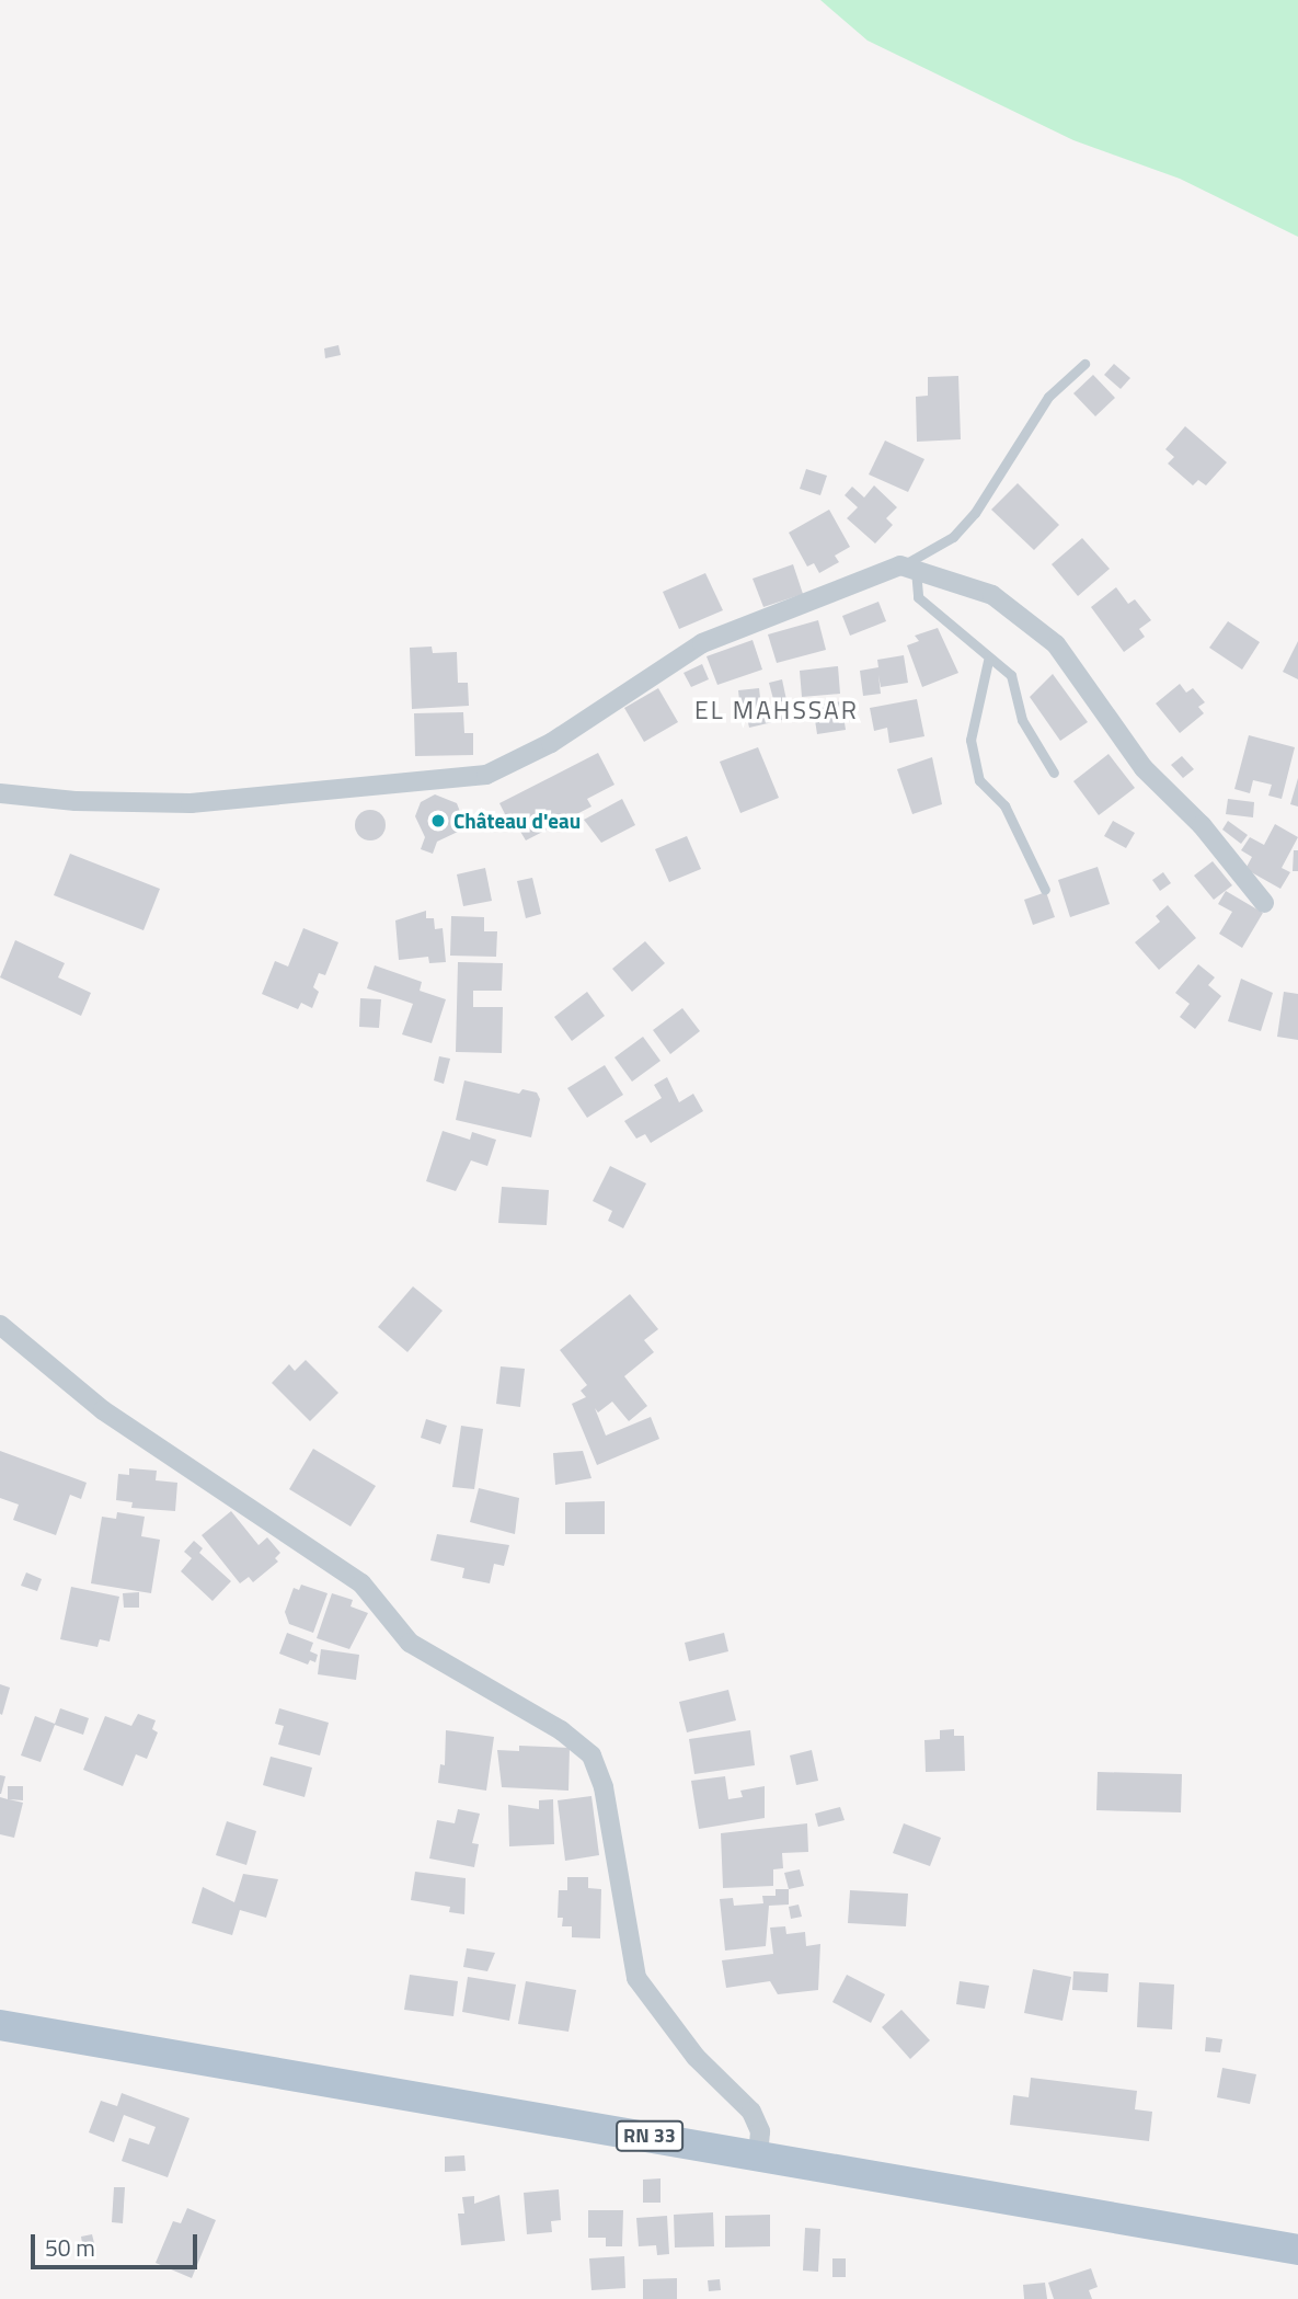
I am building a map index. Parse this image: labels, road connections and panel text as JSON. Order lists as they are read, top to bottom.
{
  "streets": {
    "main road": ["RN 33"]
  },
  "districts": ["EL MAHSSAR"],
  "places": ["Château d'eau"],
  "scale_bar": "50 m"
}
